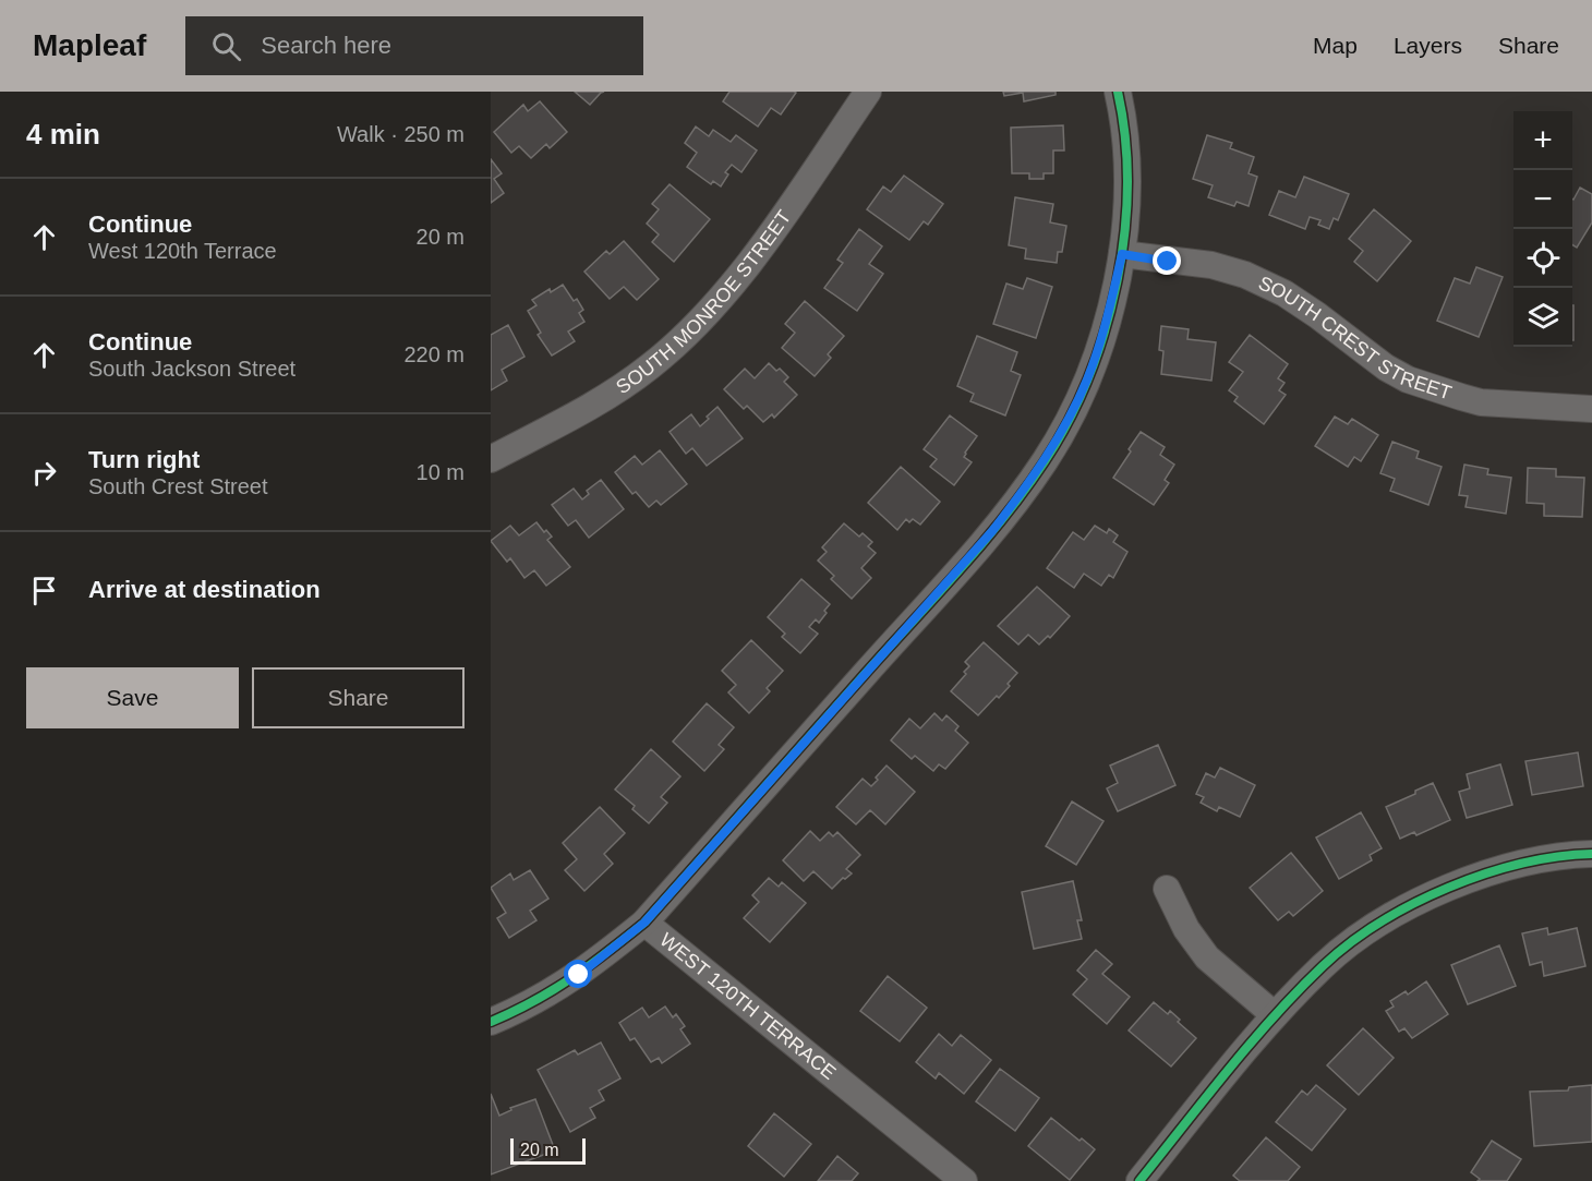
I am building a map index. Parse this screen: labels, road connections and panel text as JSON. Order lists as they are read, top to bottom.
{
  "streets": {
    "street": ["SOUTH MONROE STREET", "SOUTH CREST STREET", "WEST 120TH TERRACE"]
  },
  "scale_bar": "20 m",
  "page": {
    "header": "Mapleaf",
    "search": "Search here",
    "nav": ["Map", "Layers", "Share"],
    "heading": ["4 min", "Walk · 250 m"],
    "map_buttons": ["+", "−"],
    "list": [
      ["Continue", "West 120th Terrace", "20 m"],
      ["Continue", "South Jackson Street", "220 m"],
      ["Turn right", "South Crest Street", "10 m"],
      "Arrive at destination"
    ],
    "buttons": ["Save", "Share"],
    "scale": "20 m"
  }
}
